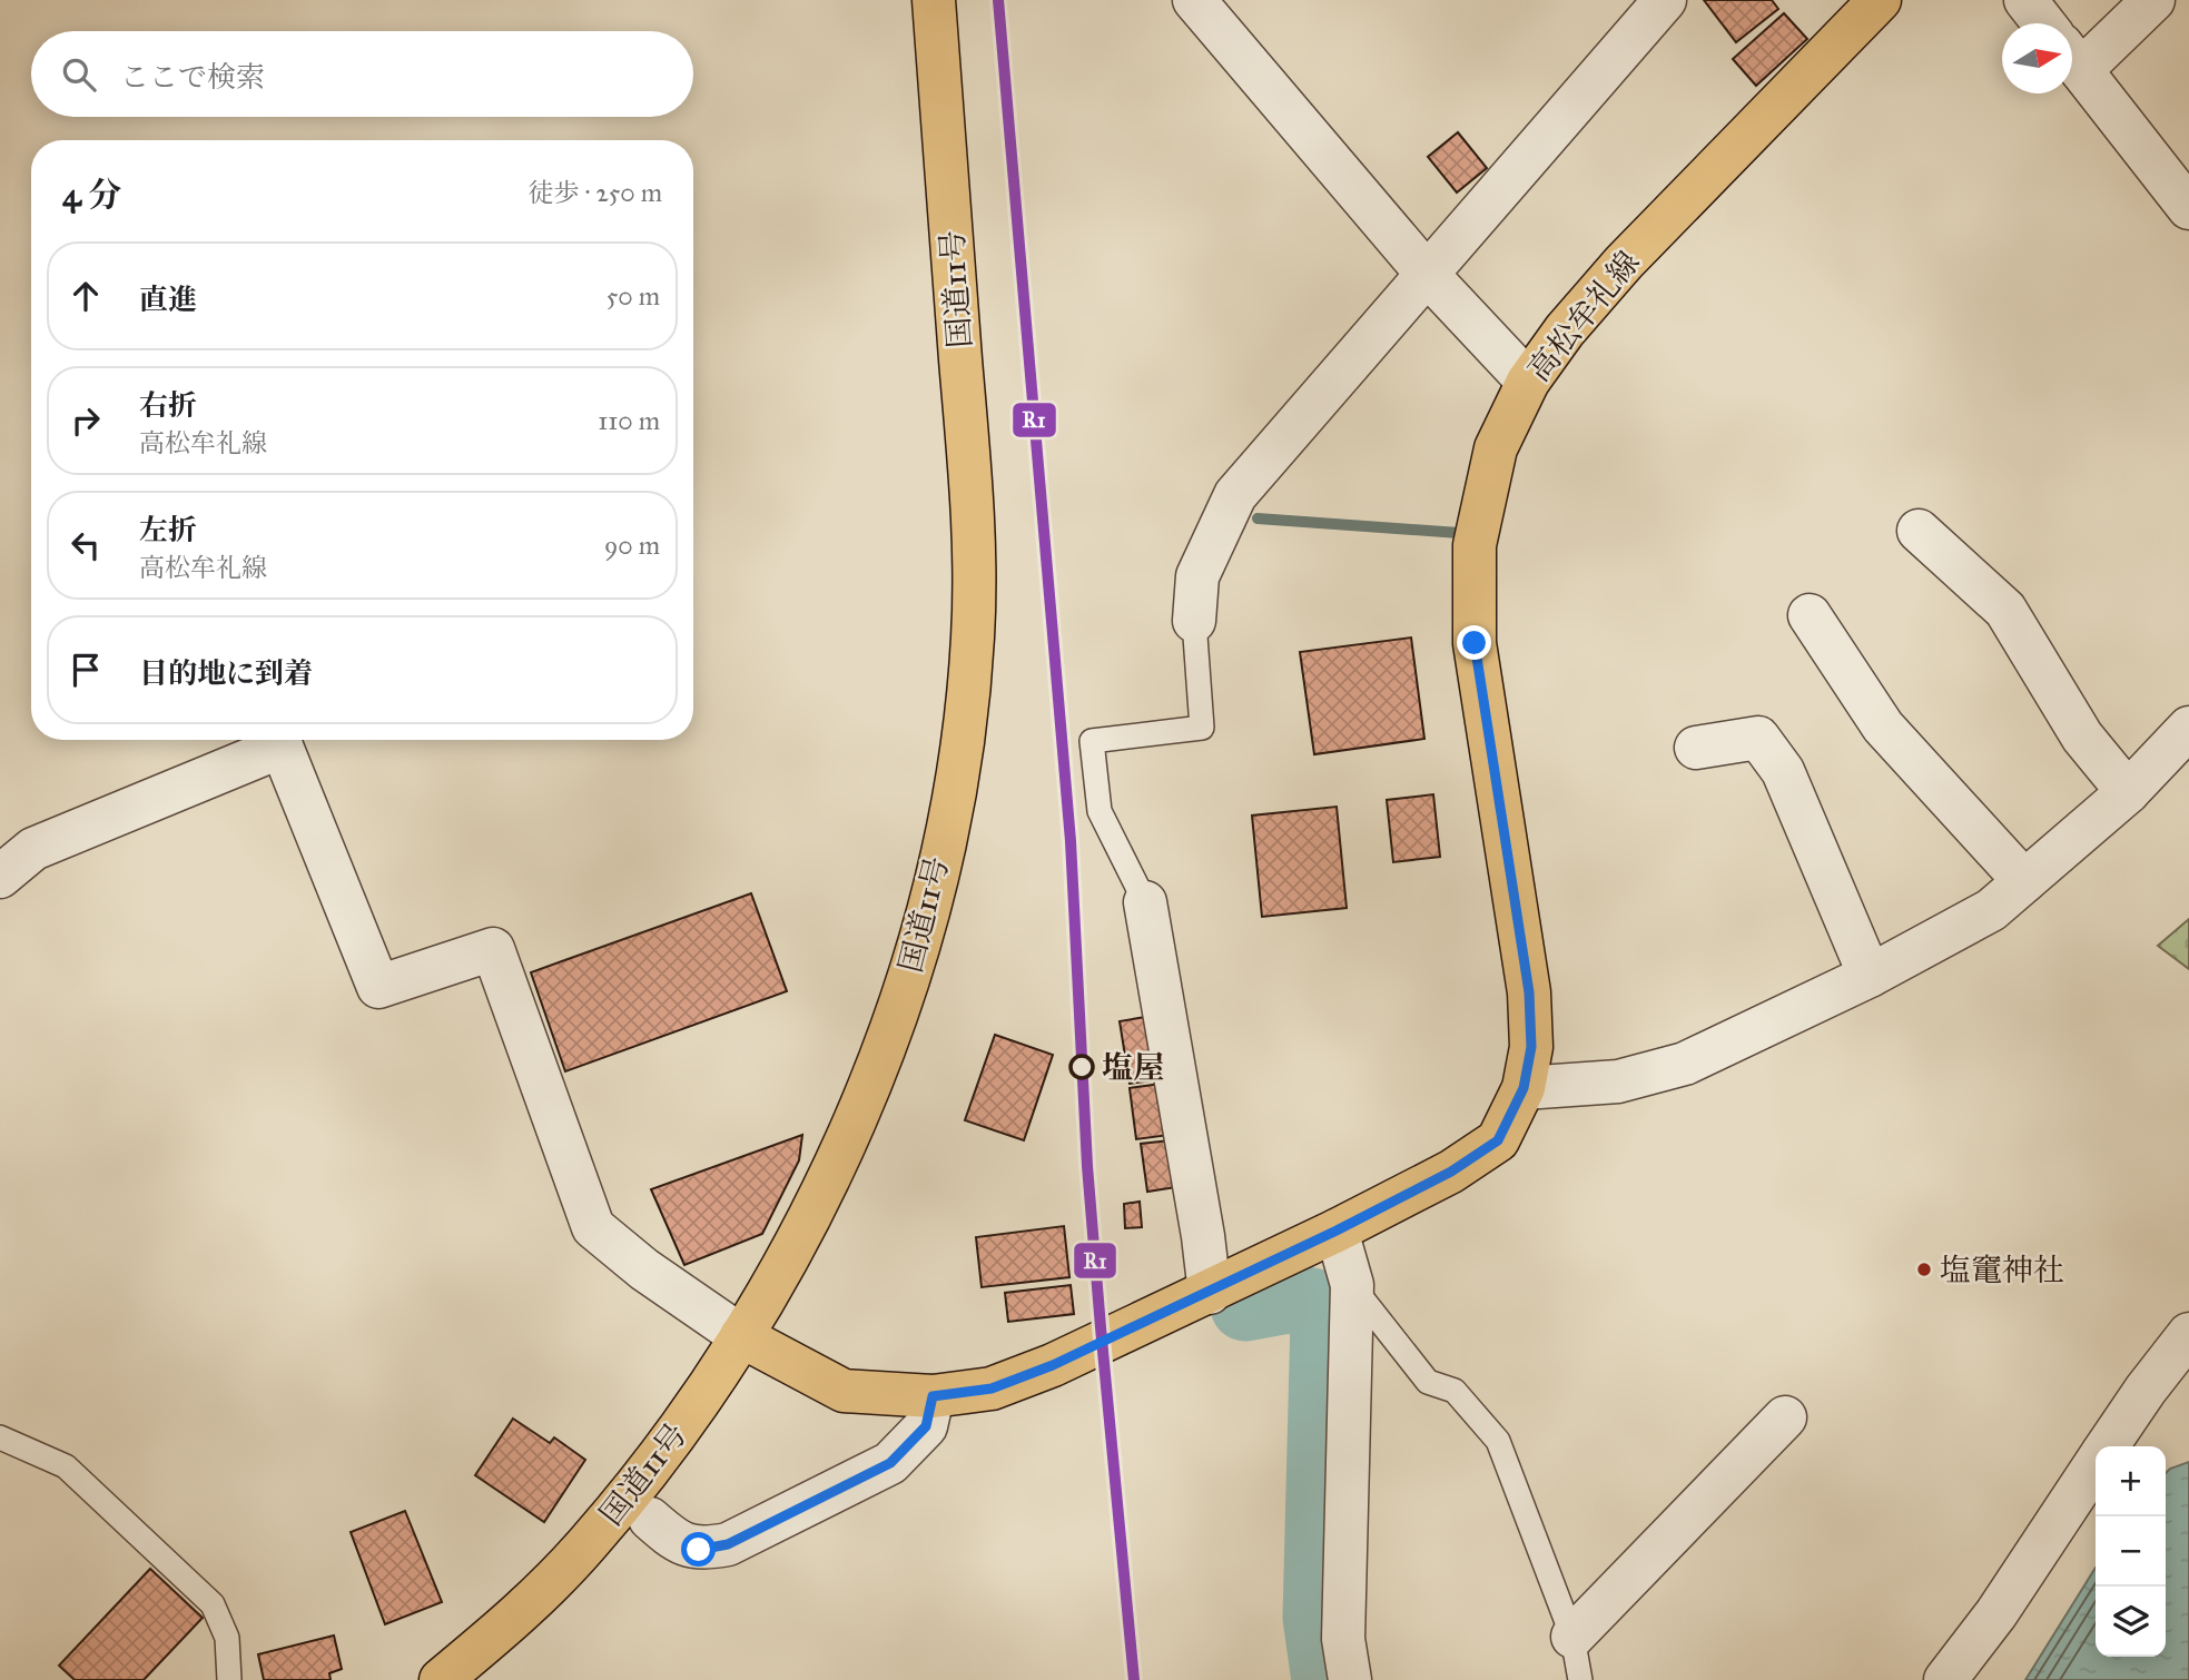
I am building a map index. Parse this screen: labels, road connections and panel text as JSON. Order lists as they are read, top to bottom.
{
  "streets": {
    "main road": ["国道11号", "高松牟礼線"]
  },
  "crossings": [
    ["国道11号", "高松牟礼線"]
  ],
  "places": ["塩屋", "塩竃神社"],
  "lines": ["transit line R1"],
  "north": "right",
  "page": {
    "search": "ここで検索",
    "heading": ["4 分", "徒歩 · 250 m"],
    "list": [
      ["直進", "50 m"],
      ["右折", "高松牟礼線", "110 m"],
      ["左折", "高松牟礼線", "90 m"],
      "目的地に到着"
    ],
    "map_buttons": ["+", "−"]
  }
}
